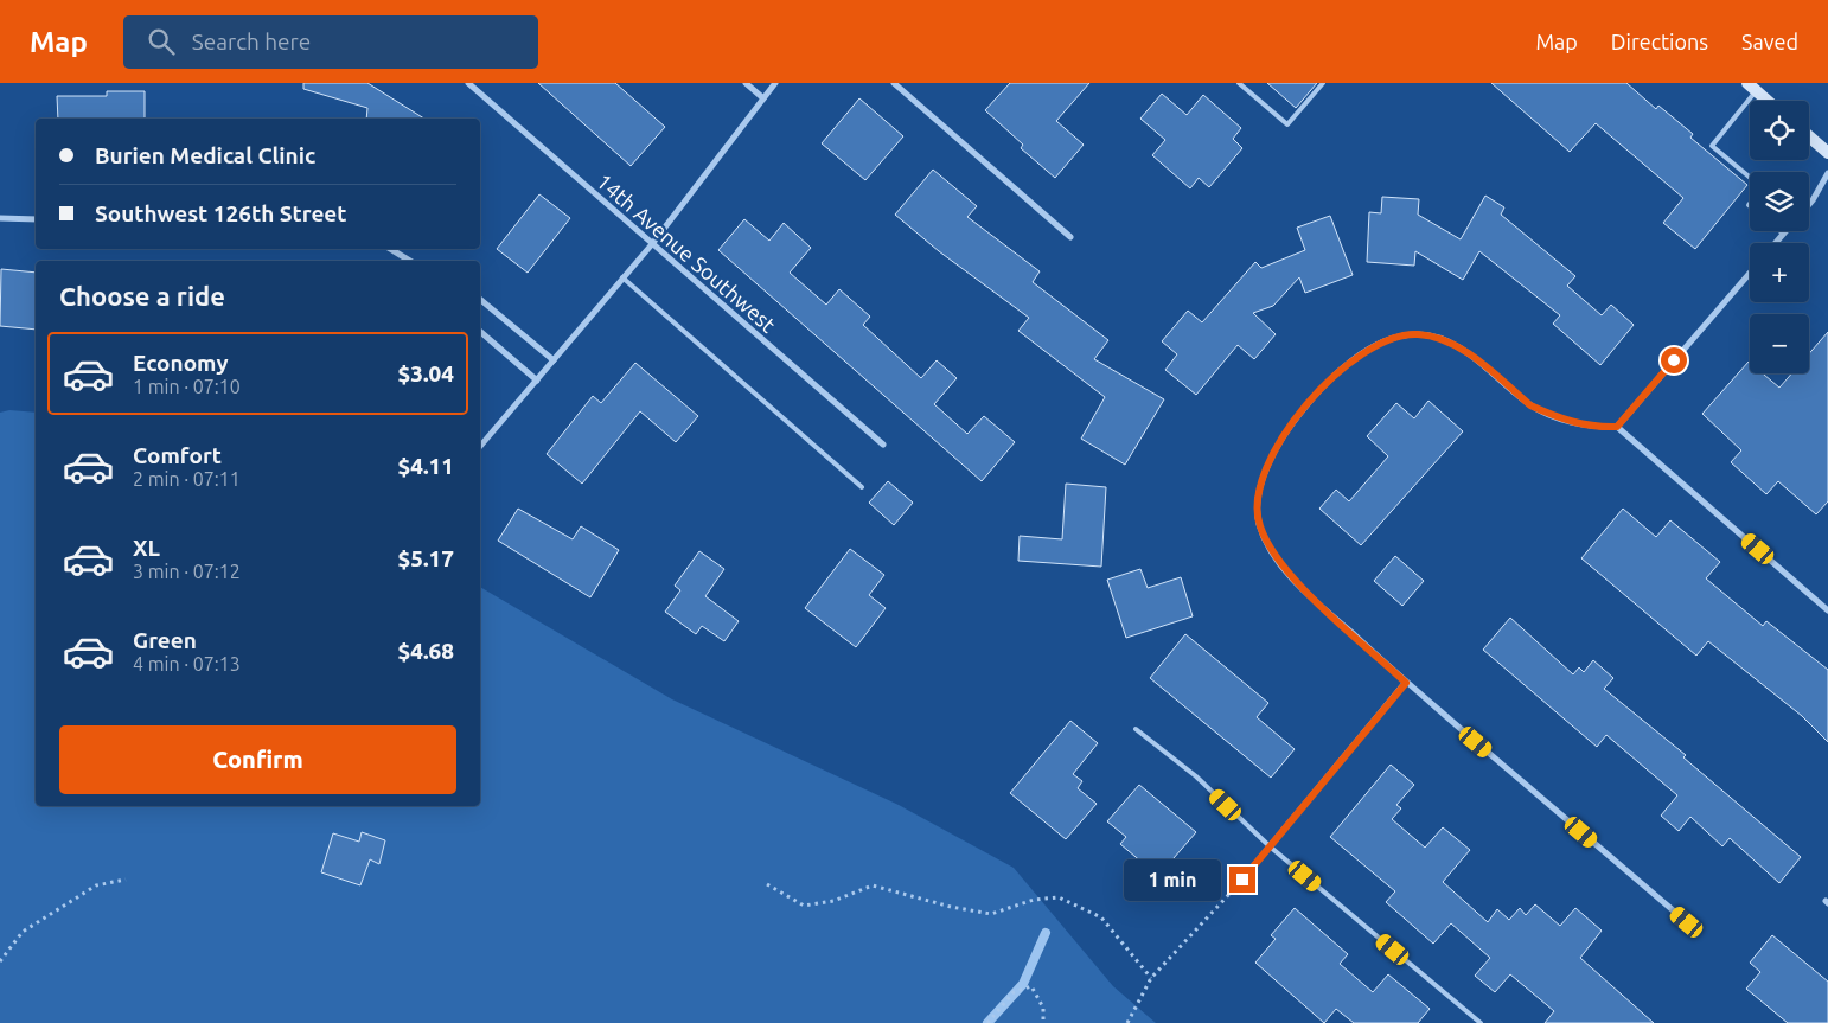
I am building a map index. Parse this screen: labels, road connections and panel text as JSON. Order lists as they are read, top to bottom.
{
  "streets": {
    "street": ["14th Avenue Southwest"]
  },
  "page": {
    "header": "Map",
    "search": "Search here",
    "nav": ["Map", "Directions", "Saved"],
    "map_buttons": ["+", "−"],
    "banner": ["Burien Medical Clinic", "Southwest 126th Street"],
    "heading": "Choose a ride",
    "list": [
      {
        "name": "Economy",
        "note": "1 min · 07:10",
        "value": "$3.04"
      },
      {
        "name": "Comfort",
        "note": "2 min · 07:11",
        "value": "$4.11"
      },
      {
        "name": "XL",
        "note": "3 min · 07:12",
        "value": "$5.17"
      },
      {
        "name": "Green",
        "note": "4 min · 07:13",
        "value": "$4.68"
      }
    ],
    "buttons": "Confirm",
    "bubble": "1 min"
  }
}
